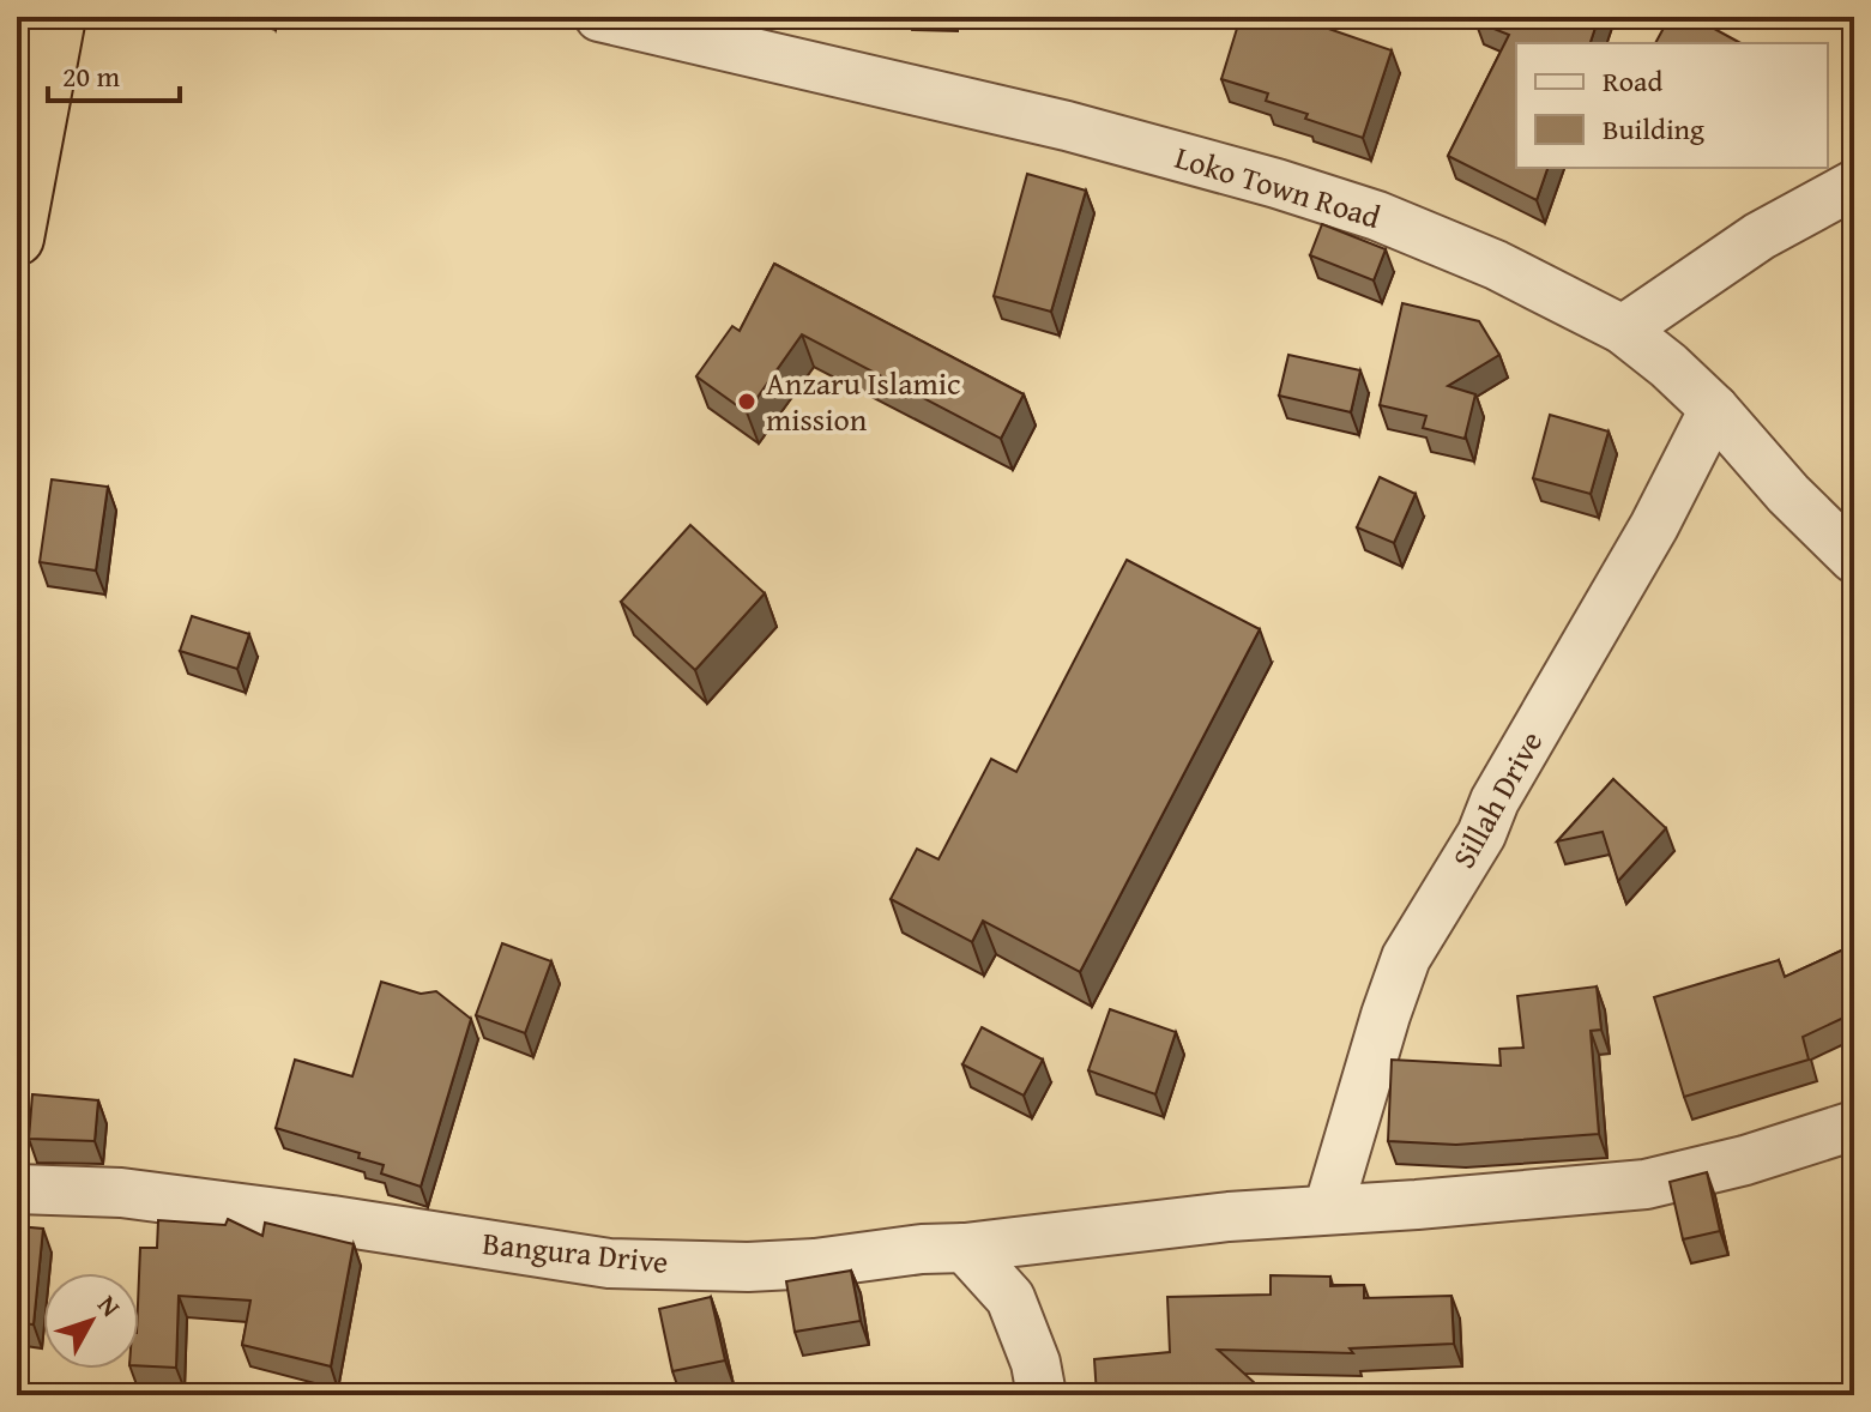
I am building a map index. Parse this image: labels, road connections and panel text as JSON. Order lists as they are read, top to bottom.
{
  "streets": {
    "street": ["Loko Town Road", "Sillah Drive", "Bangura Drive"]
  },
  "crossings": [
    ["Loko Town Road", "Sillah Drive"],
    ["Sillah Drive", "Bangura Drive"]
  ],
  "places": ["Anzaru Islamic mission"],
  "legend": ["Road", "Building"],
  "scale_bar": "20 m",
  "north": "top right"
}
